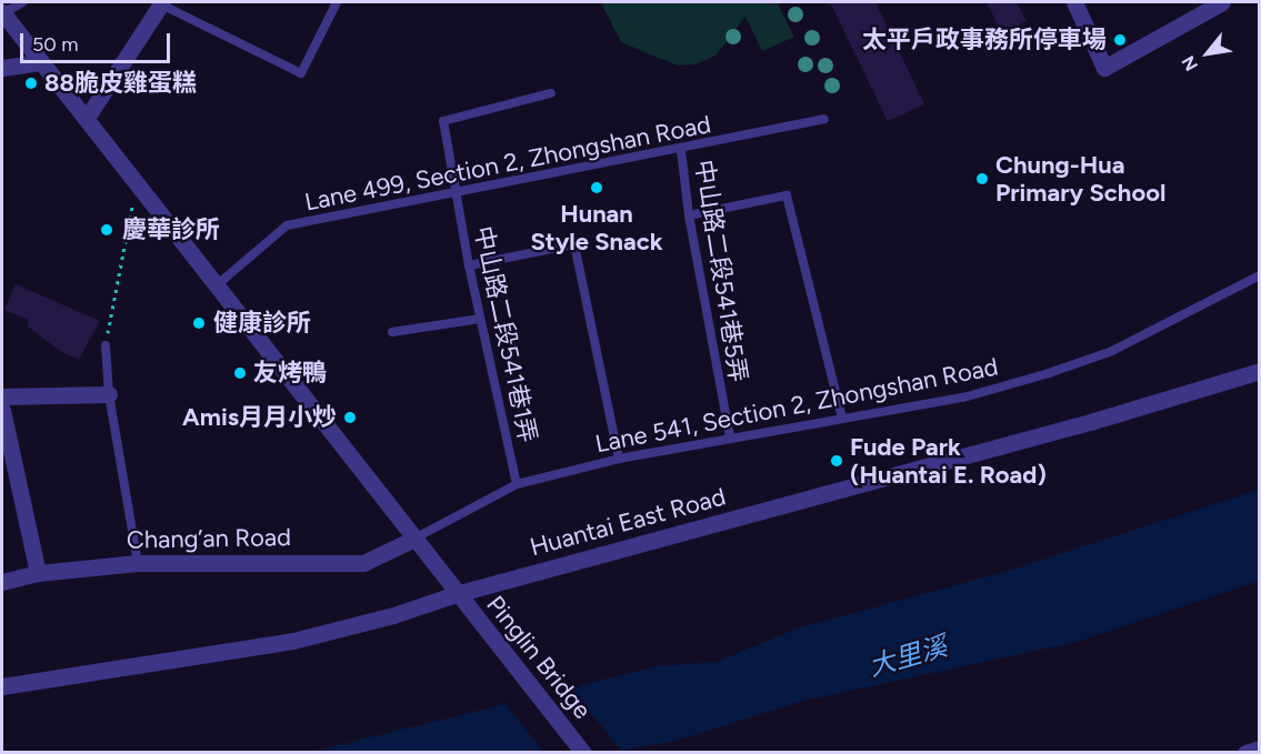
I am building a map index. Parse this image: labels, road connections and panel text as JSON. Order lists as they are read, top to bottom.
{
  "streets": {
    "street": ["Huantai East Road", "Chang’an Road", "Pinglin Bridge"],
    "lane": [
      "Lane 499, Section 2, Zhongshan Road",
      "中山路二段541巷5弄",
      "中山路二段541巷1弄",
      "Lane 541, Section 2, Zhongshan Road"
    ]
  },
  "crossings": [
    ["Lane 499, Section 2, Zhongshan Road", "中山路二段541巷5弄"],
    ["Lane 499, Section 2, Zhongshan Road", "中山路二段541巷1弄"],
    ["Lane 499, Section 2, Zhongshan Road", "Pinglin Bridge"],
    ["中山路二段541巷5弄", "Lane 541, Section 2, Zhongshan Road"],
    ["中山路二段541巷1弄", "Lane 541, Section 2, Zhongshan Road"],
    ["Lane 541, Section 2, Zhongshan Road", "Chang’an Road"],
    ["Lane 541, Section 2, Zhongshan Road", "Pinglin Bridge"],
    ["Huantai East Road", "Pinglin Bridge"],
    ["Chang’an Road", "Pinglin Bridge"]
  ],
  "water": ["大里溪"],
  "places": [
    "太平戶政事務所停車場",
    "88脆皮雞蛋糕",
    "Chung-Hua Primary School",
    "Hunan Style Snack",
    "慶華診所",
    "健康診所",
    "友烤鴨",
    "Amis月月小炒",
    "Fude Park (Huantai E. Road)"
  ],
  "scale_bar": "50 m",
  "north": "bottom left"
}
